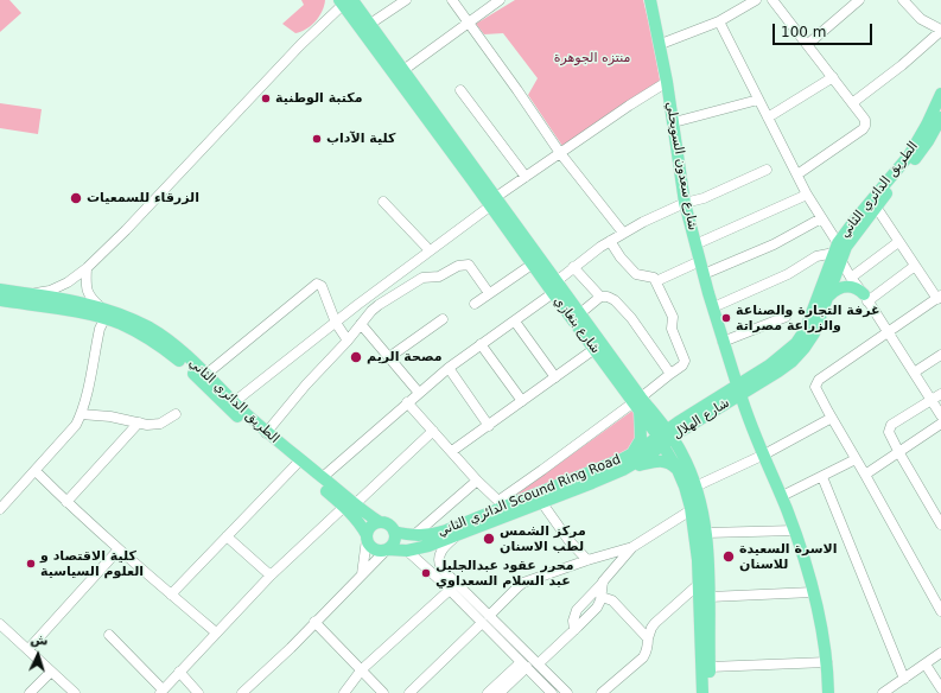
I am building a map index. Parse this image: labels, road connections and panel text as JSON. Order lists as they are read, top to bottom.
{
  "streets": {
    "main road": [
      "شارع سعدون السويحلي",
      "الطريق الدائري الثاني",
      "شارع بنغازي",
      "الدائري الثاني Scound Ring Road"
    ]
  },
  "crossings": [
    ["شارع سعدون السويحلي", "الطريق الدائري الثاني"],
    ["الطريق الدائري الثاني", "شارع بنغازي"],
    ["الطريق الدائري الثاني", "الدائري الثاني Scound Ring Road"],
    ["شارع بنغازي", "الدائري الثاني Scound Ring Road"]
  ],
  "parks": ["منتزه الجوهرة"],
  "places": [
    "مكتبة الوطنية",
    "كلية الآداب",
    "الزرقاء للسمعيات",
    "غرفة التجارة والصناعة والزراعة مصراتة",
    "مصحة الريم",
    "مركز الشمس لطب الاسنان",
    "الاسرة السعيدة للاسنان",
    "كلية الاقتصاد و العلوم السياسية",
    "محرر عقود عبدالجليل عبد السلام السعداوي"
  ],
  "scale_bar": "100 m",
  "north": "top"
}
